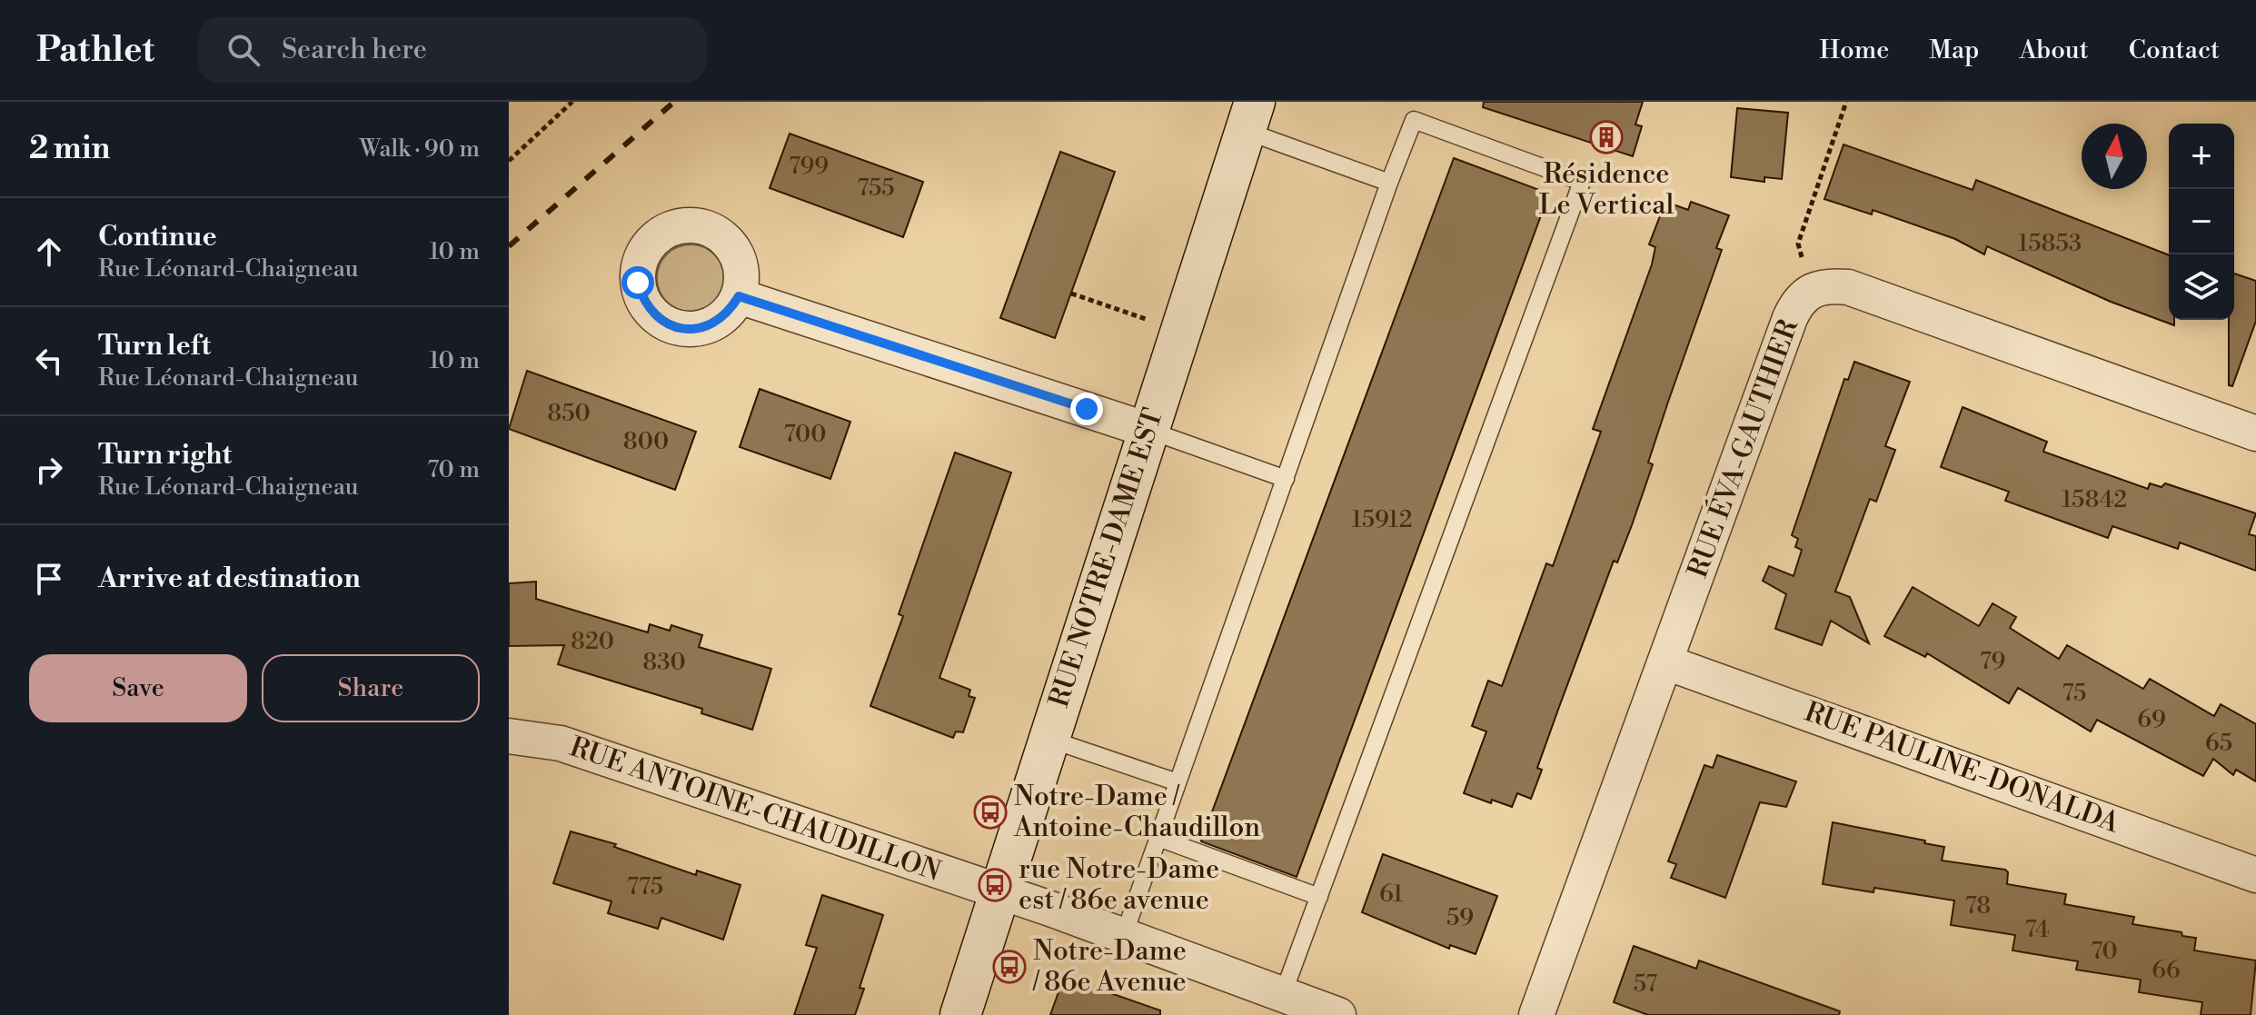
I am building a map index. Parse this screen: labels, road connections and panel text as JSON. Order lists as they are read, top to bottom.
{
  "streets": {
    "main road": ["RUE NOTRE-DAME EST"],
    "street": ["RUE ÉVA-GAUTHIER", "RUE PAULINE-DONALDA", "RUE ANTOINE-CHAUDILLON"]
  },
  "crossings": [
    ["RUE ÉVA-GAUTHIER", "RUE PAULINE-DONALDA"],
    ["RUE NOTRE-DAME EST", "RUE ANTOINE-CHAUDILLON"]
  ],
  "places": {
    "building": ["Résidence Le Vertical"],
    "bus stop": ["Notre-Dame / Antoine-Chaudillon", "rue Notre-Dame est / 86e avenue", "Notre-Dame / 86e Avenue"]
  },
  "house_numbers": [
    "799",
    "755",
    "15853",
    "850",
    "700",
    "800",
    "15842",
    "15912",
    "820",
    "79",
    "830",
    "75",
    "69",
    "65",
    "775",
    "61",
    "78",
    "59",
    "74",
    "70",
    "66",
    "57"
  ],
  "north": "top",
  "page": {
    "header": "Pathlet",
    "search": "Search here",
    "nav": [
      "Home",
      "Map",
      "About",
      "Contact"
    ],
    "heading": ["2 min", "Walk · 90 m"],
    "map_buttons": ["+", "−"],
    "list": [
      ["Continue", "Rue Léonard-Chaigneau", "10 m"],
      ["Turn left", "Rue Léonard-Chaigneau", "10 m"],
      ["Turn right", "Rue Léonard-Chaigneau", "70 m"],
      "Arrive at destination"
    ],
    "buttons": ["Save", "Share"]
  }
}
